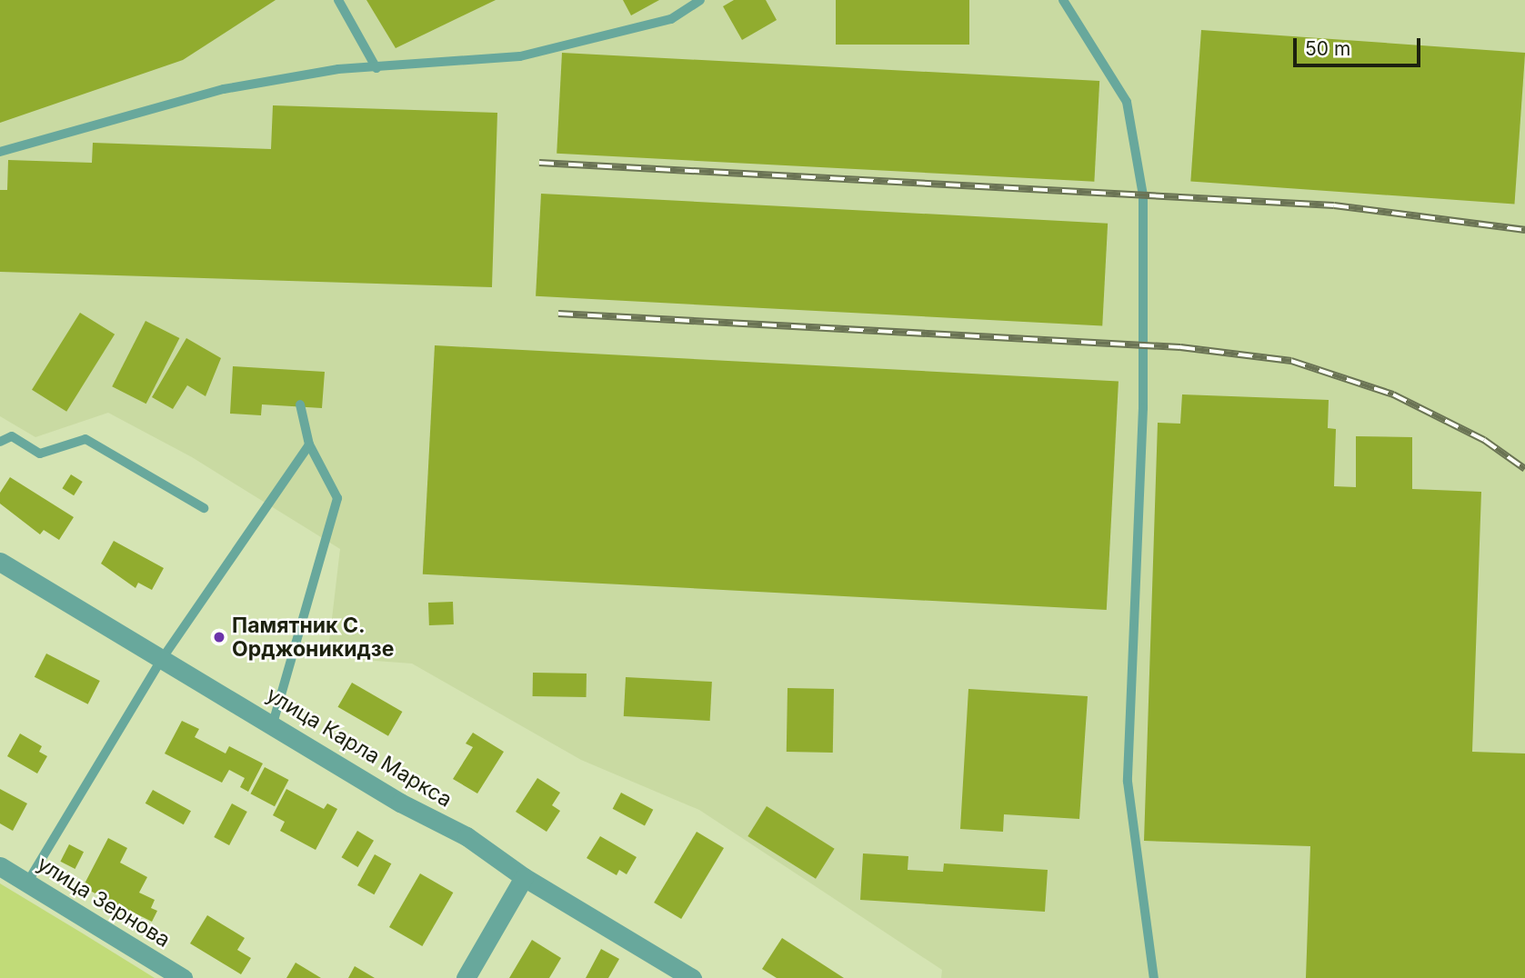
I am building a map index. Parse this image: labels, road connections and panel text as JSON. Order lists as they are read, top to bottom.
{
  "streets": {
    "street": ["улица Карла Маркса", "улица Зернова"]
  },
  "places": ["Памятник С. Орджоникидзе"],
  "scale_bar": "50 m"
}
